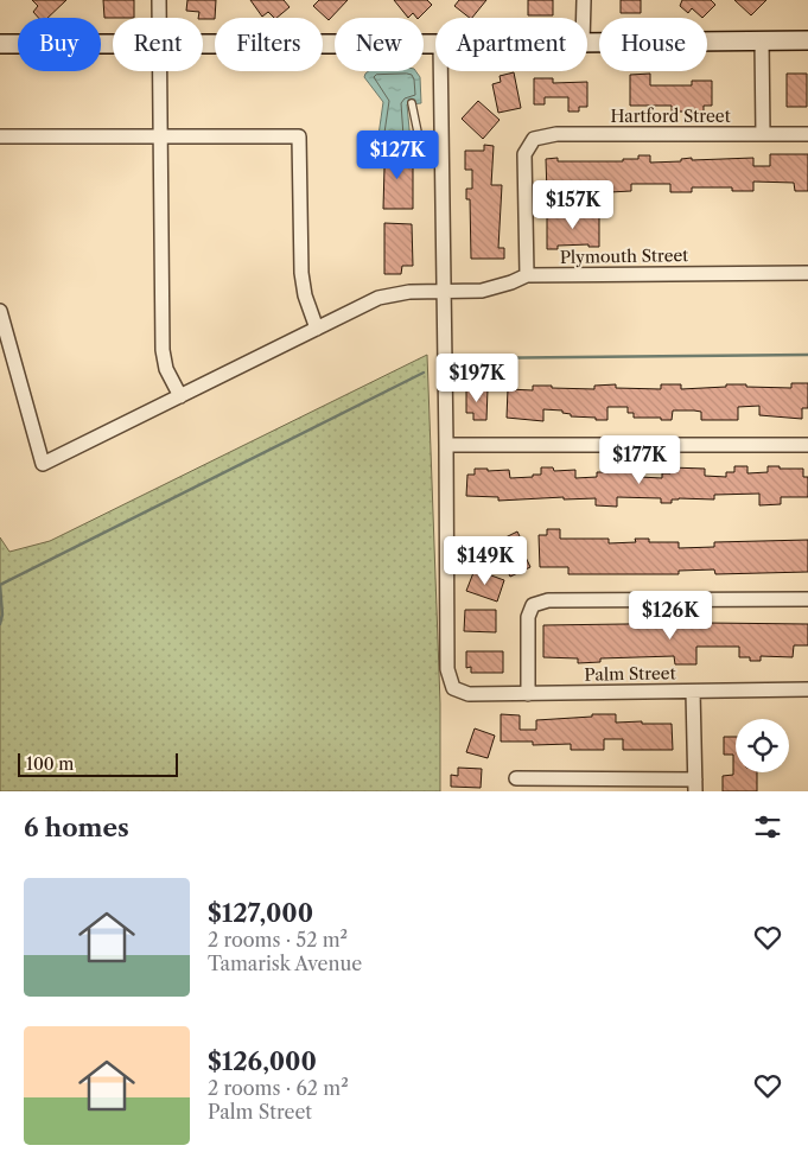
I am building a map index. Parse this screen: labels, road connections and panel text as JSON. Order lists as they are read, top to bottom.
{
  "streets": {
    "street": ["Hartford Street", "Plymouth Street", "Palm Street"]
  },
  "crossings": [
    ["Hartford Street", "Plymouth Street"]
  ],
  "scale_bar": "100 m",
  "page": {
    "chip": [
      "Buy",
      "Rent",
      "Filters",
      "New",
      "Apartment",
      "House"
    ],
    "price": [
      "$127K",
      "$157K",
      "$197K",
      "$177K",
      "$149K",
      "$126K"
    ],
    "scale": "100 m",
    "heading": "6 homes",
    "list": [
      {
        "name": "$127,000",
        "note": "2 rooms · 52 m² · Tamarisk Avenue"
      },
      {
        "name": "$126,000",
        "note": "2 rooms · 62 m² · Palm Street"
      }
    ]
  }
}
